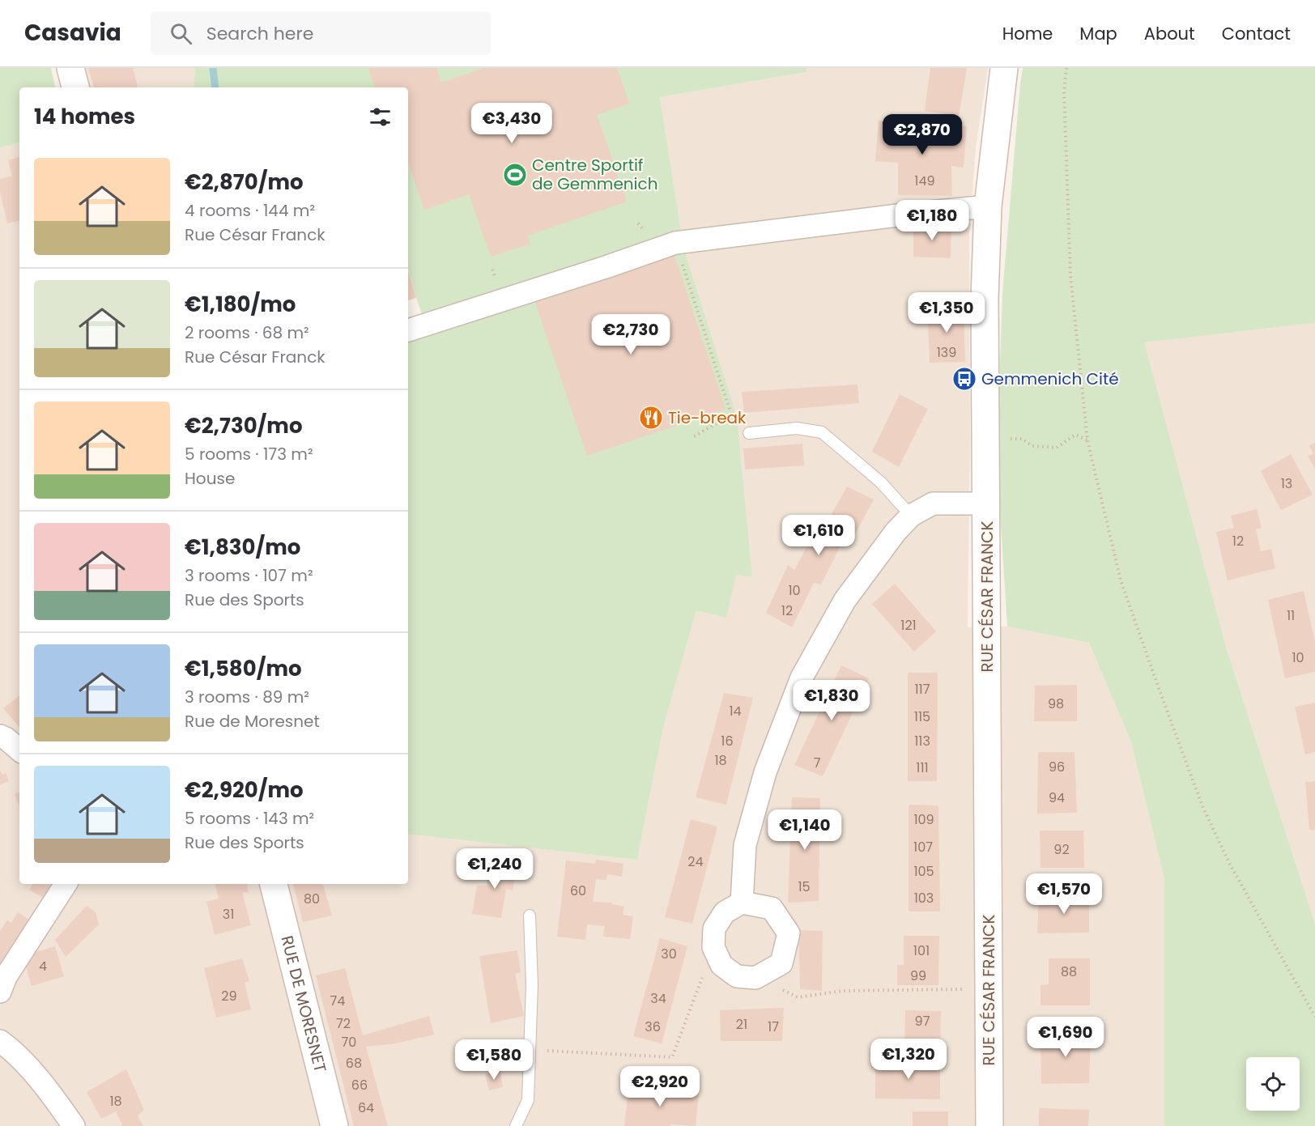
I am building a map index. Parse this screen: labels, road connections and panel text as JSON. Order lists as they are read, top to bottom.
{
  "streets": {
    "main road": ["RUE CÉSAR FRANCK", "RUE DE MORESNET"]
  },
  "places": {
    "sports": ["Centre Sportif de Gemmenich"],
    "bus stop": ["Gemmenich Cité"],
    "restaurant": ["Tie-break"]
  },
  "house_numbers": [
    "149",
    "139",
    "13",
    "12",
    "10",
    "12",
    "11",
    "121",
    "10",
    "117",
    "98",
    "14",
    "115",
    "16",
    "113",
    "18",
    "7",
    "96",
    "111",
    "94",
    "109",
    "107",
    "92",
    "24",
    "105",
    "15",
    "60",
    "103",
    "80",
    "31",
    "101",
    "30",
    "4",
    "88",
    "99",
    "29",
    "34",
    "74",
    "97",
    "72",
    "21",
    "36",
    "17",
    "70",
    "68",
    "66",
    "18",
    "64"
  ],
  "page": {
    "header": "Casavia",
    "search": "Search here",
    "nav": [
      "Home",
      "Map",
      "About",
      "Contact"
    ],
    "heading": "14 homes",
    "price": [
      "€3,430",
      "€2,870",
      "€1,180",
      "€1,350",
      "€2,730",
      "€1,610",
      "€1,830",
      "€1,140",
      "€1,240",
      "€1,570",
      "€1,690",
      "€1,320",
      "€1,580",
      "€2,920"
    ],
    "list": [
      {
        "name": "€2,870/mo",
        "note": "4 rooms · 144 m² · Rue César Franck"
      },
      {
        "name": "€1,180/mo",
        "note": "2 rooms · 68 m² · Rue César Franck"
      },
      {
        "name": "€2,730/mo",
        "note": "5 rooms · 173 m² · House"
      },
      {
        "name": "€1,830/mo",
        "note": "3 rooms · 107 m² · Rue des Sports"
      },
      {
        "name": "€1,580/mo",
        "note": "3 rooms · 89 m² · Rue de Moresnet"
      },
      {
        "name": "€2,920/mo",
        "note": "5 rooms · 143 m² · Rue des Sports"
      }
    ]
  }
}
